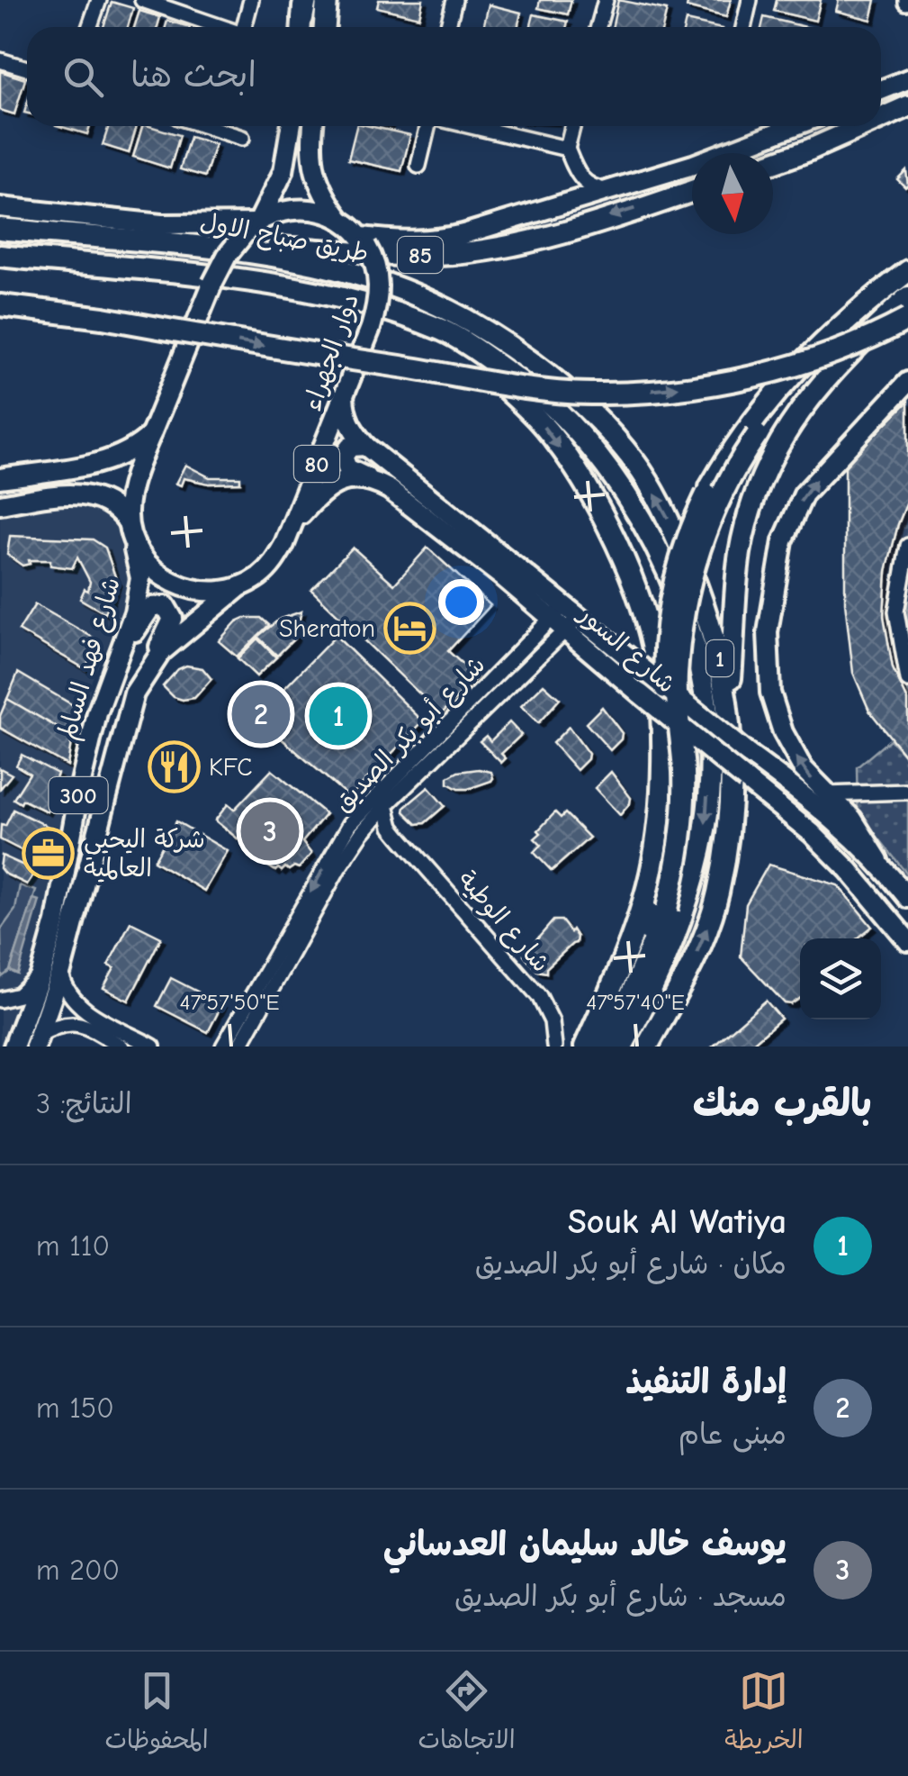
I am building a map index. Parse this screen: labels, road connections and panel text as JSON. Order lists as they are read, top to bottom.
{
  "streets": {
    "highway": ["طريق صباح الاول", "85", "1"],
    "main road": [
      "دوار الجهراء",
      "80",
      "شارع السور",
      "شارع فهد السالم",
      "300"
    ],
    "street": ["شارع أبو بكر الصديق", "شارع الوطية"]
  },
  "crossings": [
    ["طريق صباح الاول", "85"],
    ["دوار الجهراء", "شارع السور"],
    ["دوار الجهراء", "شارع فهد السالم"],
    ["شارع السور", "شارع أبو بكر الصديق"],
    ["شارع أبو بكر الصديق", "شارع الوطية"]
  ],
  "places": {
    "hotel": ["Sheraton"],
    "restaurant": ["KFC"],
    "office": ["شركة اليحيى العالمية"]
  },
  "north": "bottom",
  "page": {
    "search": "ابحث هنا",
    "pins": ["2", "1", "3"],
    "heading": ["بالقرب منك", "النتائج: 3"],
    "list": [
      {
        "mark": "1",
        "name": "Souk Al Watiya",
        "note": "مكان · شارع أبو بكر الصديق",
        "value": "110 m"
      },
      {
        "mark": "2",
        "name": "إدارة التنفيذ",
        "note": "مبنى عام",
        "value": "150 m"
      },
      {
        "mark": "3",
        "name": "يوسف خالد سليمان العدساني",
        "note": "مسجد · شارع أبو بكر الصديق",
        "value": "200 m"
      }
    ],
    "nav": ["الخريطة", "الاتجاهات", "المحفوظات"]
  },
  "coordinates": ["47°57'50\"E", "47°57'40\"E"]
}
